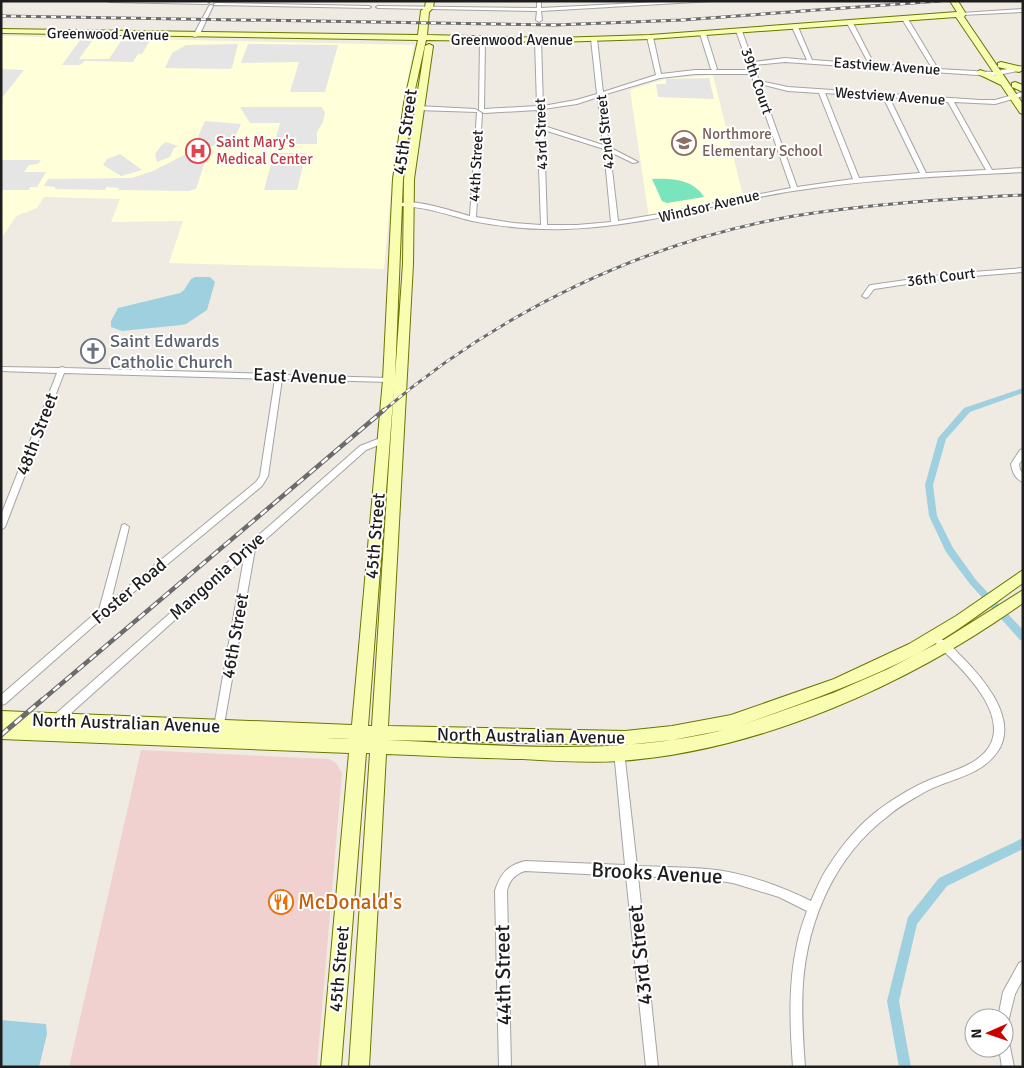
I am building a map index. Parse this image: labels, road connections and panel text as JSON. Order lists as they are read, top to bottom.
{
  "streets": {
    "main road": ["Greenwood Avenue", "45th Street", "North Australian Avenue"],
    "street": [
      "Eastview Avenue",
      "39th Court",
      "Westview Avenue",
      "42nd Street",
      "43rd Street",
      "44th Street",
      "Windsor Avenue",
      "36th Court",
      "East Avenue",
      "48th Street",
      "Mangonia Drive",
      "Foster Road",
      "46th Street",
      "Brooks Avenue"
    ]
  },
  "crossings": [
    ["Greenwood Avenue", "39th Court"],
    ["Greenwood Avenue", "45th Street"],
    ["Greenwood Avenue", "42nd Street"],
    ["Greenwood Avenue", "43rd Street"],
    ["Greenwood Avenue", "44th Street"],
    ["Eastview Avenue", "39th Court"],
    ["39th Court", "Westview Avenue"],
    ["39th Court", "Windsor Avenue"],
    ["45th Street", "Windsor Avenue"],
    ["45th Street", "East Avenue"],
    ["45th Street", "Mangonia Drive"],
    ["45th Street", "North Australian Avenue"],
    ["42nd Street", "Windsor Avenue"],
    ["43rd Street", "Windsor Avenue"],
    ["43rd Street", "North Australian Avenue"],
    ["43rd Street", "Brooks Avenue"],
    ["44th Street", "Windsor Avenue"],
    ["44th Street", "Brooks Avenue"],
    ["East Avenue", "48th Street"],
    ["East Avenue", "Foster Road"],
    ["Mangonia Drive", "46th Street"],
    ["Mangonia Drive", "North Australian Avenue"],
    ["46th Street", "North Australian Avenue"]
  ],
  "places": {
    "school or university": ["Northmore Elementary School"],
    "hospital": ["Saint Mary's Medical Center"],
    "church": ["Saint Edwards Catholic Church"],
    "restaurant": ["McDonald's"]
  },
  "north": "left"
}
